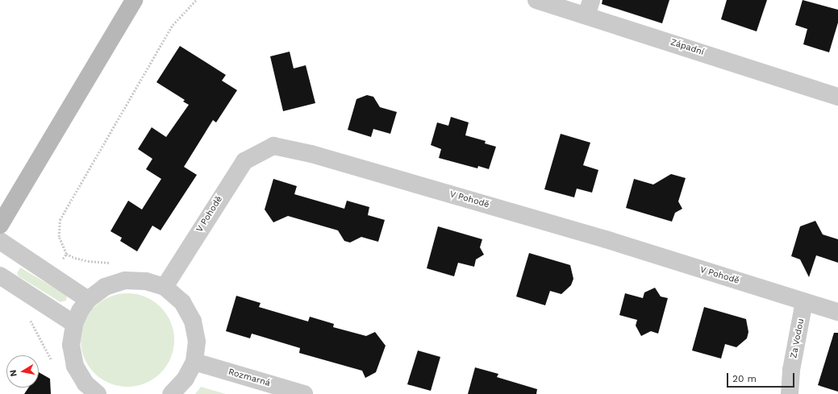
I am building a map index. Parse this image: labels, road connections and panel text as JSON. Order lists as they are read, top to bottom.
{
  "streets": {
    "street": [
      "Západní",
      "V Pohodě",
      "Za Vodou",
      "Rozmarná"
    ]
  },
  "crossings": [
    ["V Pohodě", "Za Vodou"]
  ],
  "scale_bar": "20 m",
  "north": "left"
}
